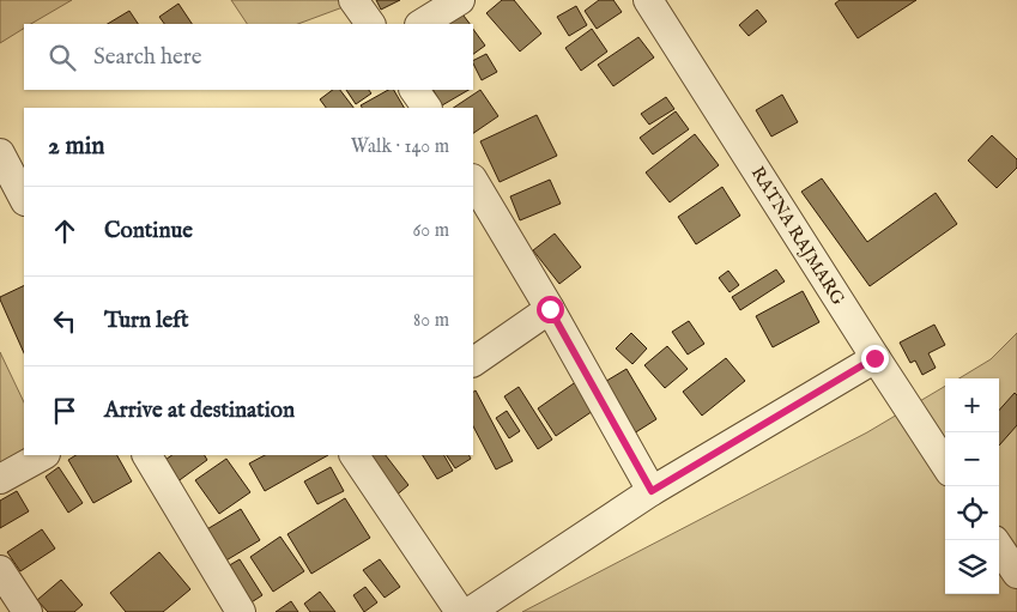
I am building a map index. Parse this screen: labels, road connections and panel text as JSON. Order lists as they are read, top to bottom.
{
  "streets": {
    "street": ["RATNA RAJMARG"]
  },
  "page": {
    "search": "Search here",
    "heading": ["2 min", "Walk · 140 m"],
    "list": [
      ["Continue", "60 m"],
      ["Turn left", "80 m"],
      "Arrive at destination"
    ],
    "map_buttons": ["+", "−"]
  }
}
